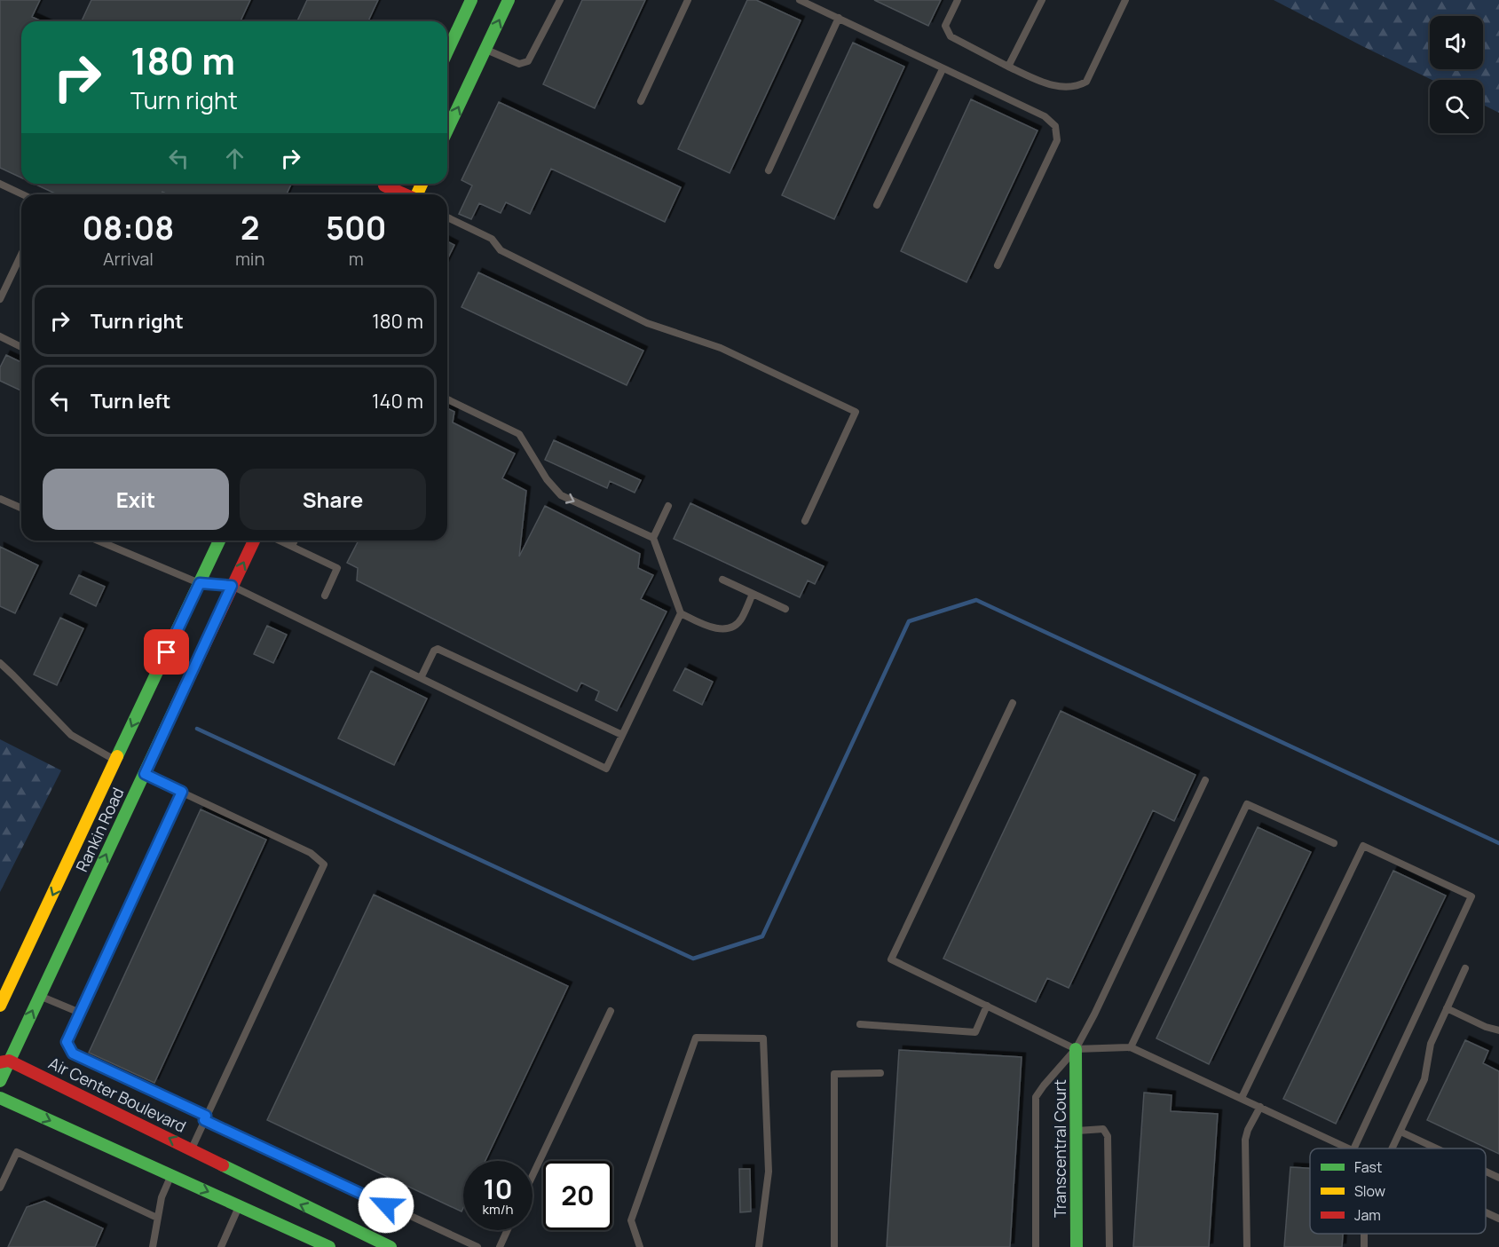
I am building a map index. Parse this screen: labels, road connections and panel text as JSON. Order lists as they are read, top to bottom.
{
  "streets": {
    "main road": ["Rankin Road", "Air Center Boulevard", "Transcentral Court"]
  },
  "crossings": [
    ["Rankin Road", "Air Center Boulevard"]
  ],
  "legend": ["Fast", "Slow", "Jam"],
  "page": {
    "turn": ["180 m", "Turn right"],
    "eta": [
      "08:08",
      "Arrival",
      "2",
      "min",
      "500",
      "m"
    ],
    "list": [
      {
        "name": "Turn right",
        "value": "180 m"
      },
      {
        "name": "Turn left",
        "value": "140 m"
      }
    ],
    "buttons": ["Exit", "Share"],
    "speed": "10 km/h",
    "limit": "20"
  }
}
